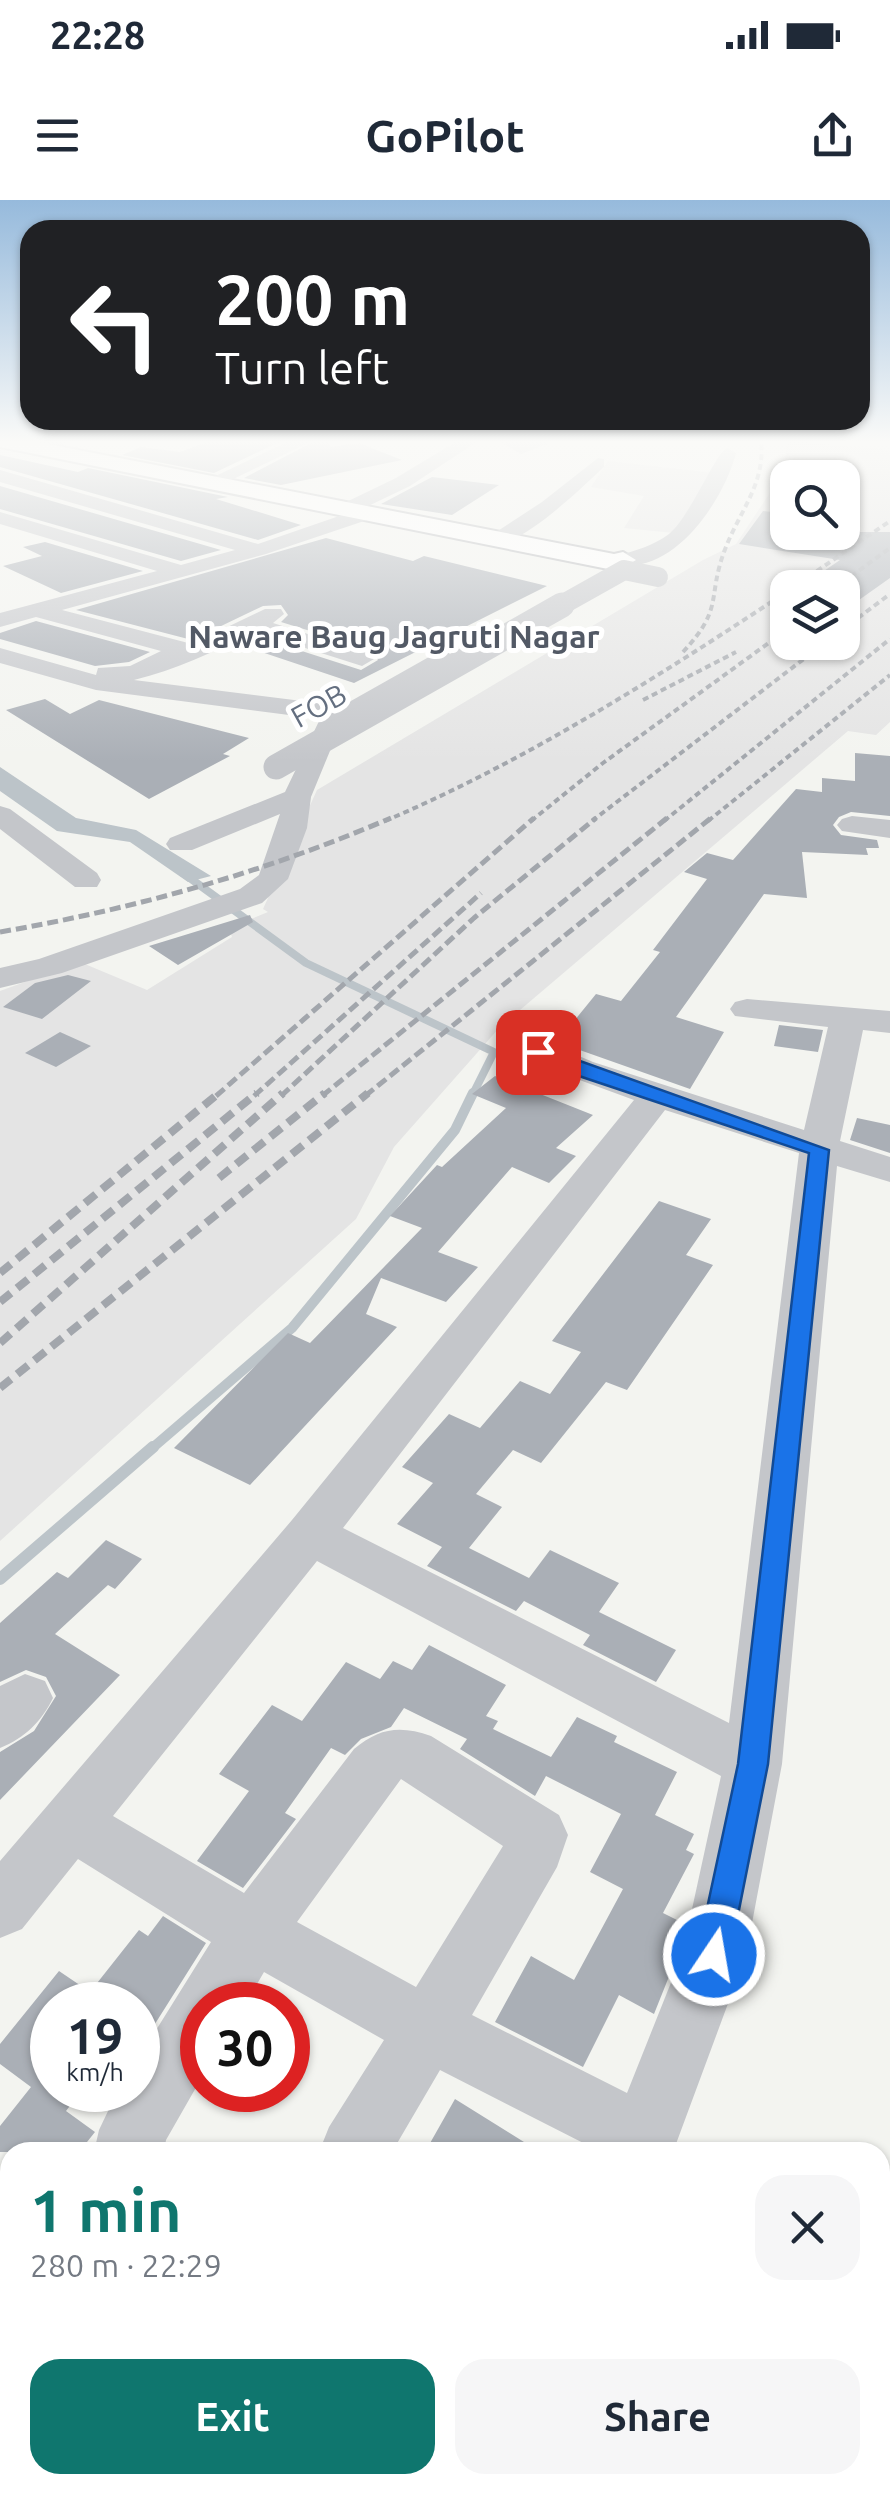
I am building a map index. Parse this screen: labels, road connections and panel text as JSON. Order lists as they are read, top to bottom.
{
  "streets": {
    "street": ["FOB"]
  },
  "districts": ["Naware Baug Jagruti Nagar"],
  "page": {
    "status": "22:28",
    "header": "GoPilot",
    "turn": ["200 m", "Turn left"],
    "speed": "19 km/h",
    "limit": "30",
    "heading": ["1 min", "280 m · 22:29"],
    "buttons": ["Exit", "Share"]
  }
}
